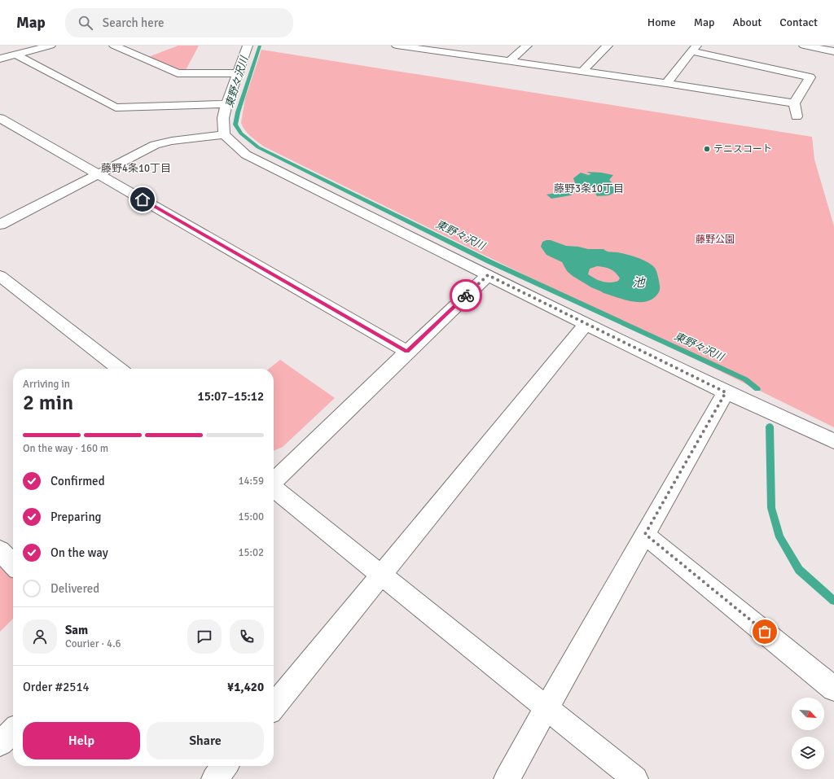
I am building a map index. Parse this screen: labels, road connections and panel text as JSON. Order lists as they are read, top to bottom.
{
  "districts": ["藤野4条10丁目", "藤野3条10丁目"],
  "water": ["東野々沢川", "池"],
  "parks": ["藤野公園"],
  "places": ["テニスコート"],
  "north": "bottom right",
  "page": {
    "header": "Map",
    "search": "Search here",
    "nav": [
      "Home",
      "Map",
      "About",
      "Contact"
    ],
    "heading": ["2 min", "Arriving in", "15:07–15:12"],
    "panel": [
      "Sam",
      "Courier · 4.6",
      "Order #2514",
      "¥1,420"
    ],
    "bar": "On the way · 160 m",
    "list": [
      ["Confirmed", "14:59"],
      ["Preparing", "15:00"],
      ["On the way", "15:02"],
      "Delivered"
    ],
    "buttons": ["Help", "Share"]
  }
}
